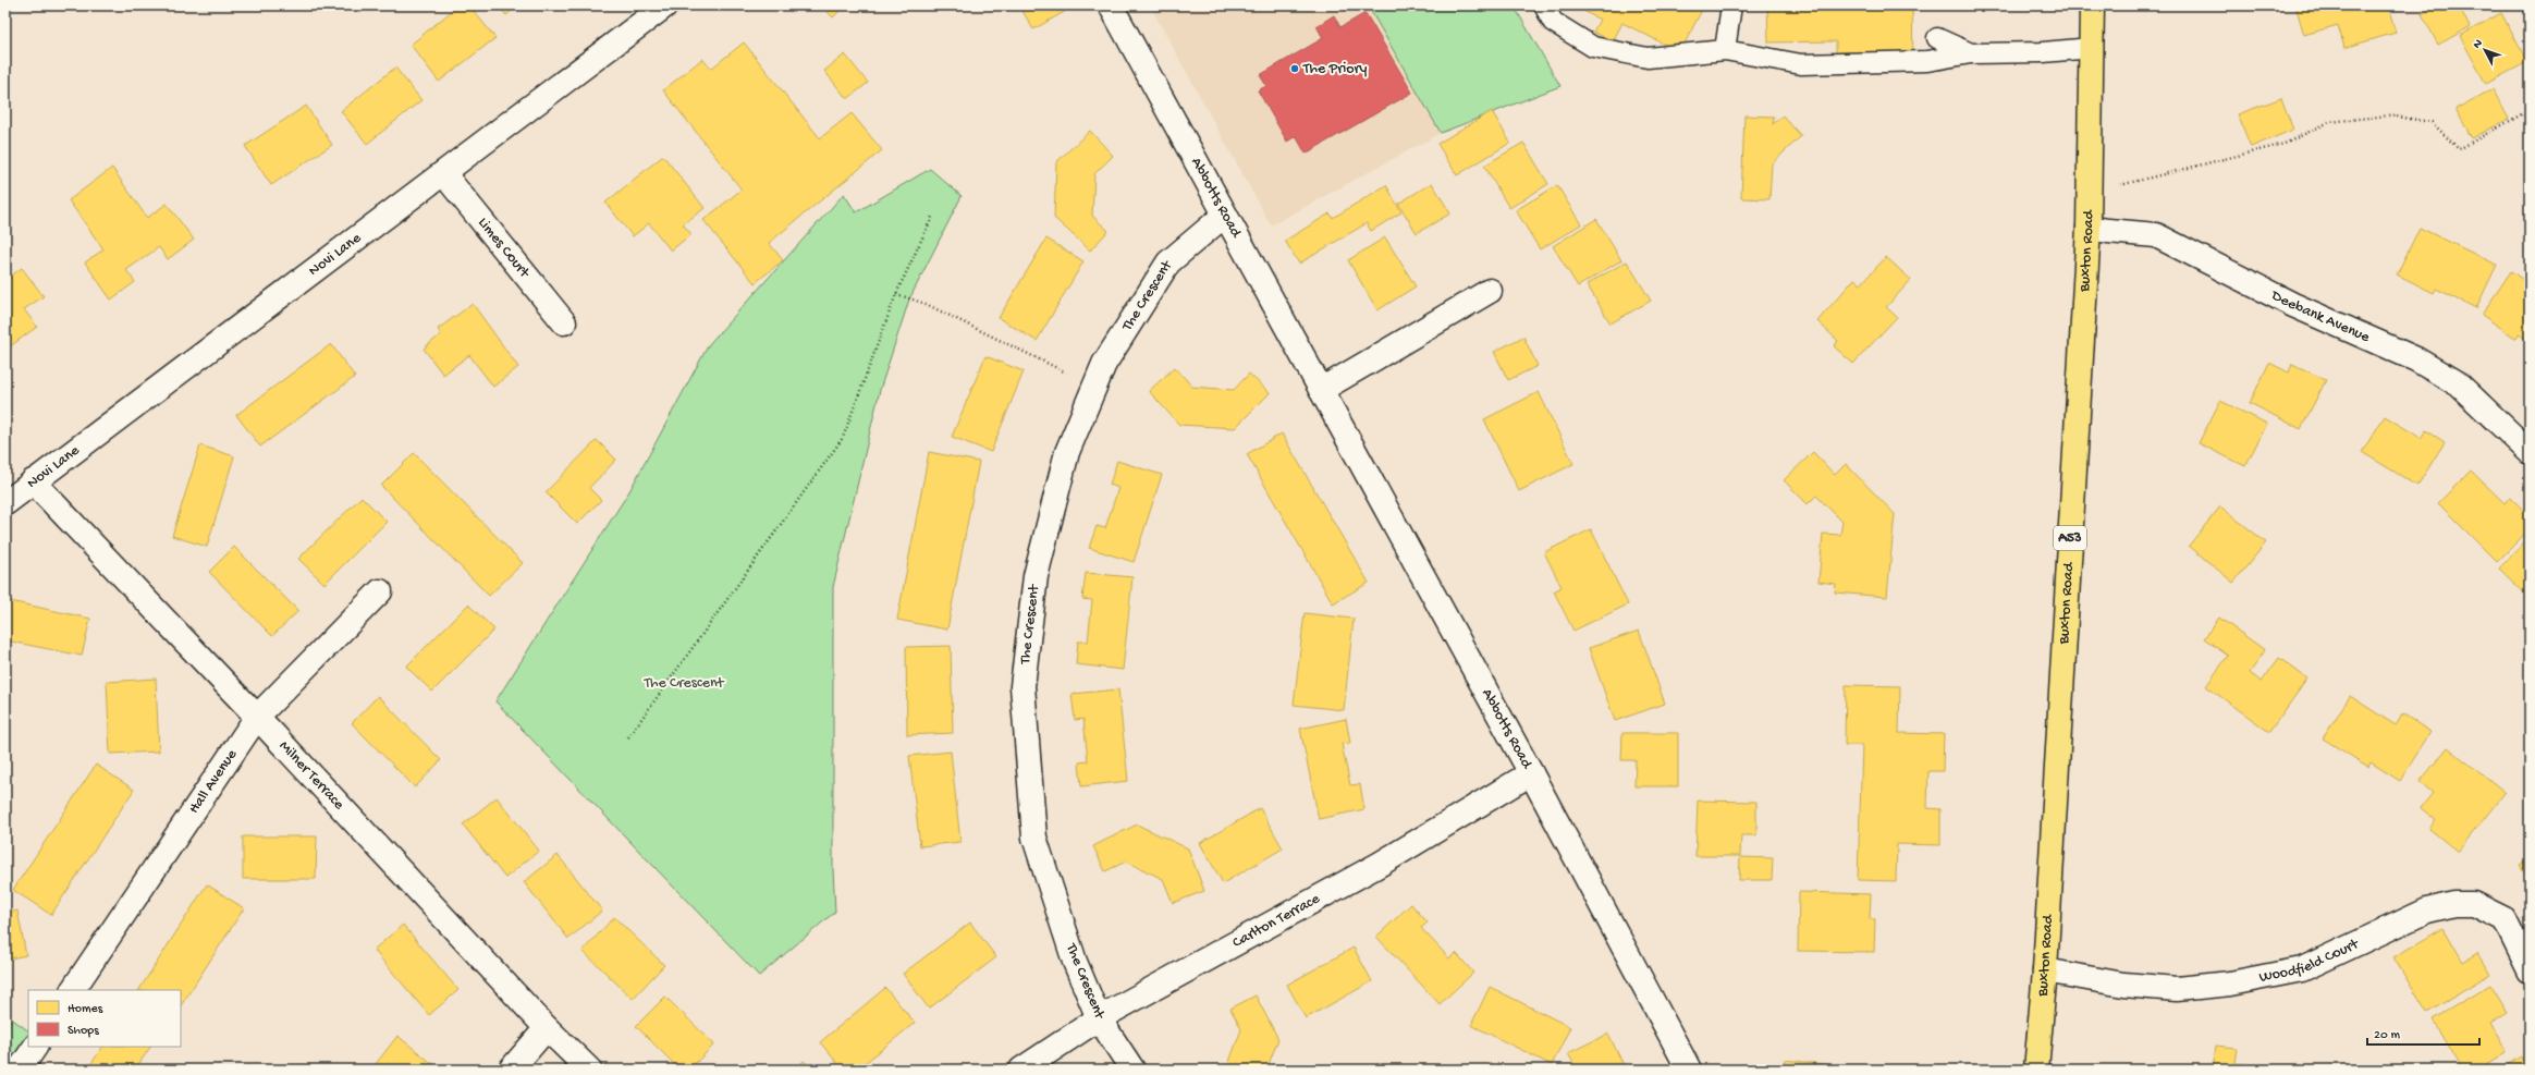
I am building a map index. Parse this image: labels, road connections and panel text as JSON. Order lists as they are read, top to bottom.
{
  "streets": {
    "highway": ["Buxton Road", "A53"],
    "street": [
      "Abbotts Road",
      "Limes Court",
      "Novi Lane",
      "The Crescent",
      "Deebank Avenue",
      "Milner Terrace",
      "Hall Avenue",
      "Carlton Terrace",
      "Woodfield Court"
    ]
  },
  "crossings": [
    ["Abbotts Road", "The Crescent"],
    ["Abbotts Road", "Carlton Terrace"],
    ["Limes Court", "Novi Lane"],
    ["Buxton Road", "Deebank Avenue"],
    ["Buxton Road", "Woodfield Court"],
    ["Novi Lane", "Milner Terrace"],
    ["The Crescent", "Carlton Terrace"],
    ["Milner Terrace", "Hall Avenue"]
  ],
  "parks": ["The Crescent"],
  "places": ["The Priory"],
  "legend": ["Homes", "Shops"],
  "scale_bar": "20 m",
  "north": "top left"
}
